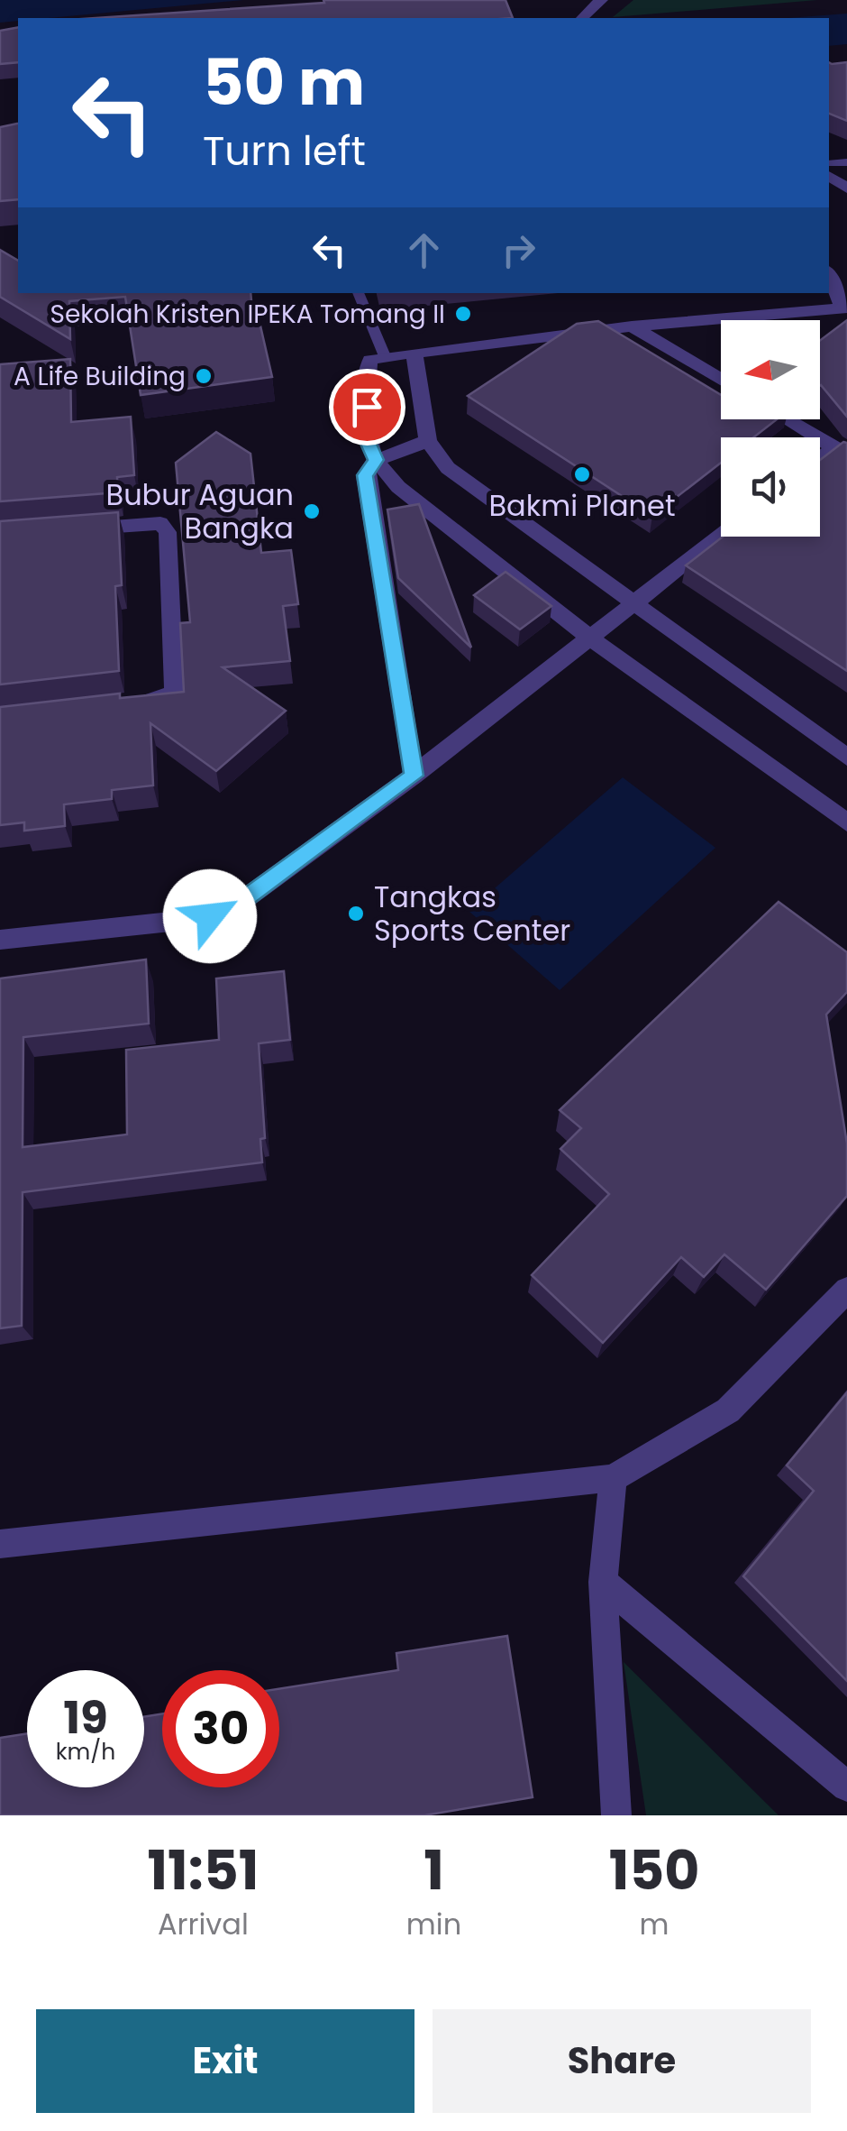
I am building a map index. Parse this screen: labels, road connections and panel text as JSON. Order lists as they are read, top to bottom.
{
  "places": [
    "Sekolah Kristen IPEKA Tomang II",
    "A Life Building",
    "Bakmi Planet",
    "Bubur Aguan Bangka",
    "Tangkas Sports Center"
  ],
  "north": "left",
  "page": {
    "turn": ["50 m", "Turn left"],
    "speed": "19 km/h",
    "limit": "30",
    "eta": [
      "11:51",
      "Arrival",
      "1",
      "min",
      "150",
      "m"
    ],
    "buttons": ["Exit", "Share"]
  }
}
